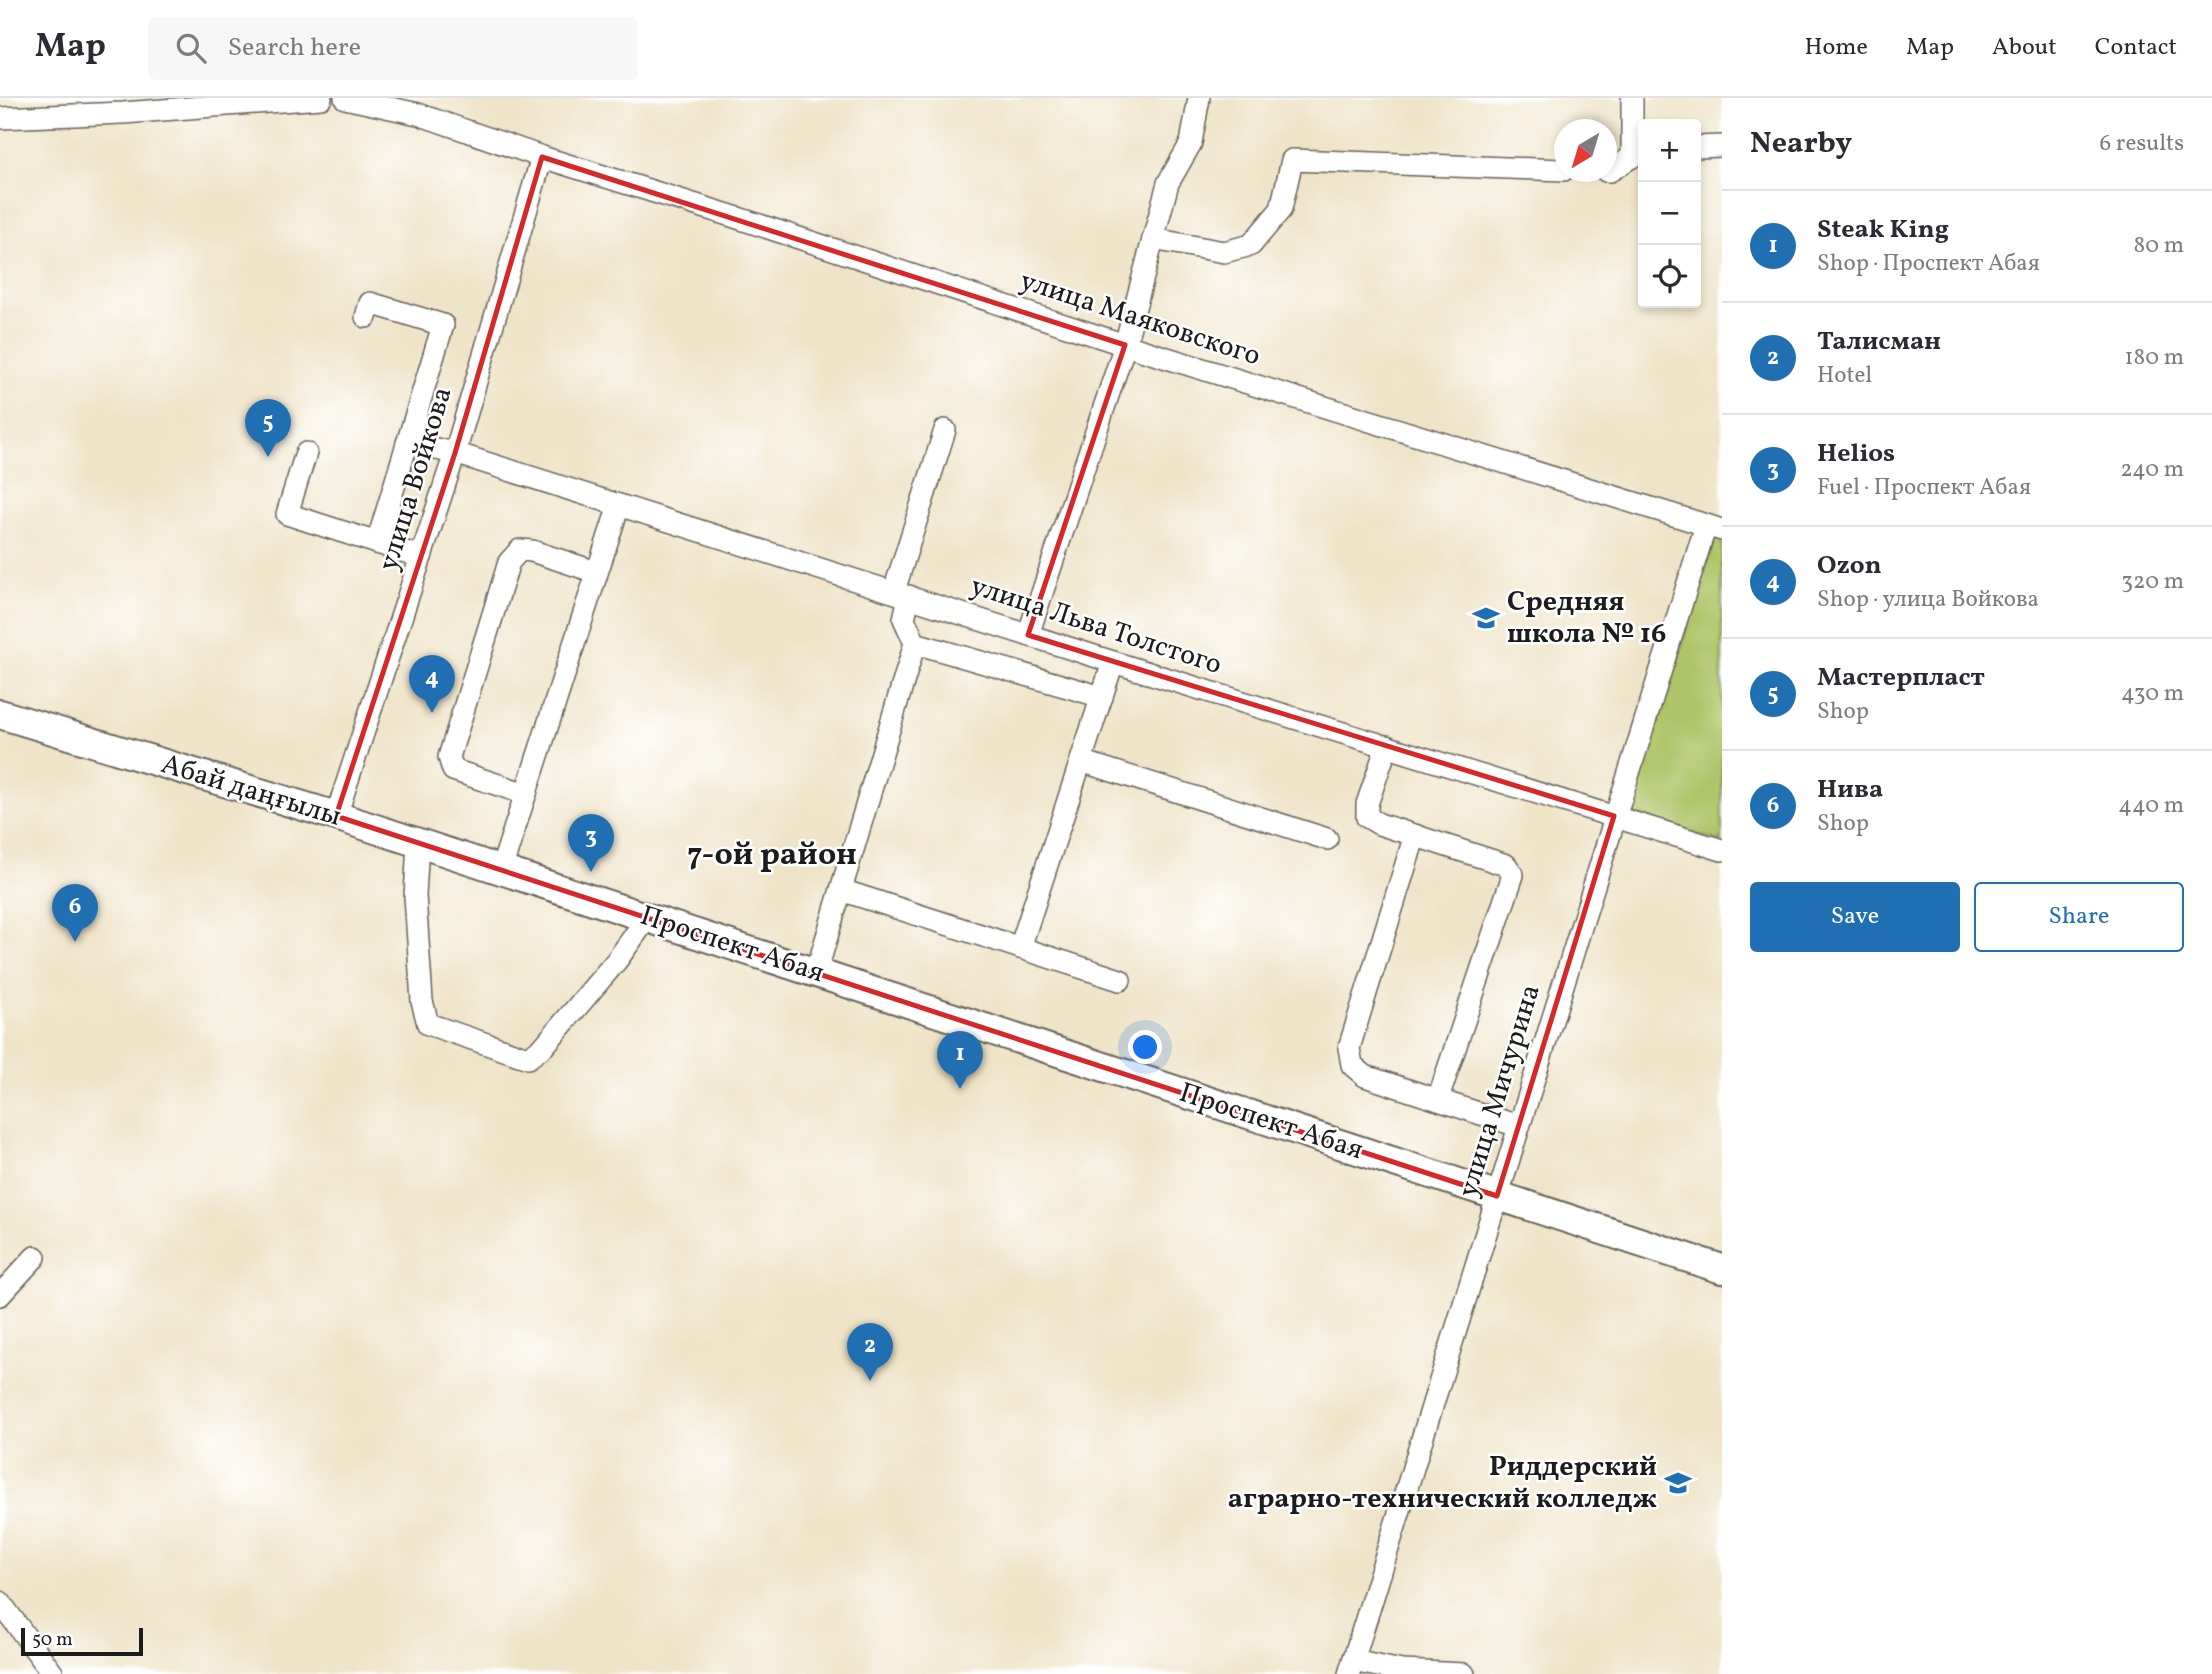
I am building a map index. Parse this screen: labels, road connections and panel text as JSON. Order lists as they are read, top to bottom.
{
  "streets": {
    "main road": ["Абай даңғылы", "Проспект Абая"],
    "street": [
      "улица Маяковского",
      "улица Войкова",
      "улица Льва Толстого",
      "улица Мичурина"
    ]
  },
  "crossings": [
    ["улица Маяковского", "улица Войкова"],
    ["улица Маяковского", "улица Мичурина"],
    ["улица Войкова", "улица Льва Толстого"],
    ["улица Войкова", "Абай даңғылы"],
    ["улица Льва Толстого", "улица Мичурина"],
    ["Абай даңғылы", "Проспект Абая"],
    ["Проспект Абая", "улица Мичурина"]
  ],
  "districts": ["7-ой район"],
  "places": {
    "school or university": ["Средняя школа № 16", "Риддерский аграрно-технический колледж"]
  },
  "scale_bar": "50 m",
  "north": "bottom left",
  "page": {
    "header": "Map",
    "search": "Search here",
    "nav": [
      "Home",
      "Map",
      "About",
      "Contact"
    ],
    "heading": ["Nearby", "6 results"],
    "map_buttons": ["+", "−"],
    "list": [
      {
        "mark": "1",
        "name": "Steak King",
        "note": "Shop · Проспект Абая",
        "value": "80 m"
      },
      {
        "mark": "2",
        "name": "Талисман",
        "note": "Hotel",
        "value": "180 m"
      },
      {
        "mark": "3",
        "name": "Helios",
        "note": "Fuel · Проспект Абая",
        "value": "240 m"
      },
      {
        "mark": "4",
        "name": "Ozon",
        "note": "Shop · улица Войкова",
        "value": "320 m"
      },
      {
        "mark": "5",
        "name": "Мастерпласт",
        "note": "Shop",
        "value": "430 m"
      },
      {
        "mark": "6",
        "name": "Нива",
        "note": "Shop",
        "value": "440 m"
      }
    ],
    "pins": [
      "5",
      "4",
      "3",
      "6",
      "1",
      "2"
    ],
    "buttons": ["Save", "Share"],
    "scale": "50 m"
  }
}
